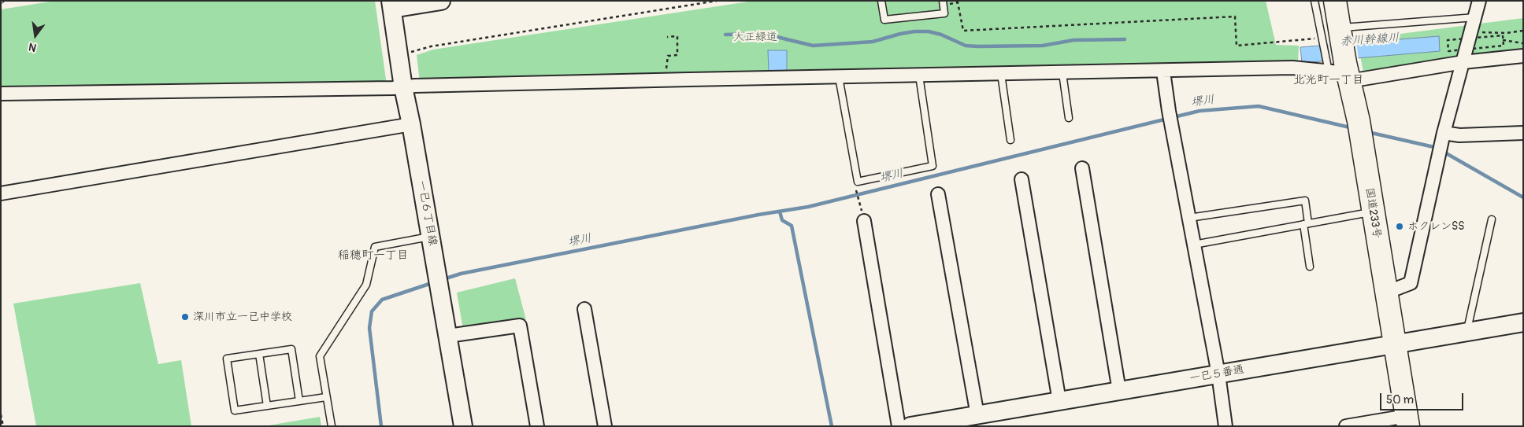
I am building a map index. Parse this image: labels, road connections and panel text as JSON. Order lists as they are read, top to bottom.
{
  "streets": {
    "highway": ["国道233号"],
    "street": ["一已６丁目線", "一已５番通"]
  },
  "crossings": [
    ["国道233号", "一已５番通"]
  ],
  "districts": ["北光町一丁目", "稲穂町一丁目"],
  "water": ["赤川幹線川", "堺川"],
  "parks": ["大正緑道"],
  "places": ["ホクレンSS", "深川市立一已中学校"],
  "scale_bar": "50 m",
  "north": "bottom"
}
